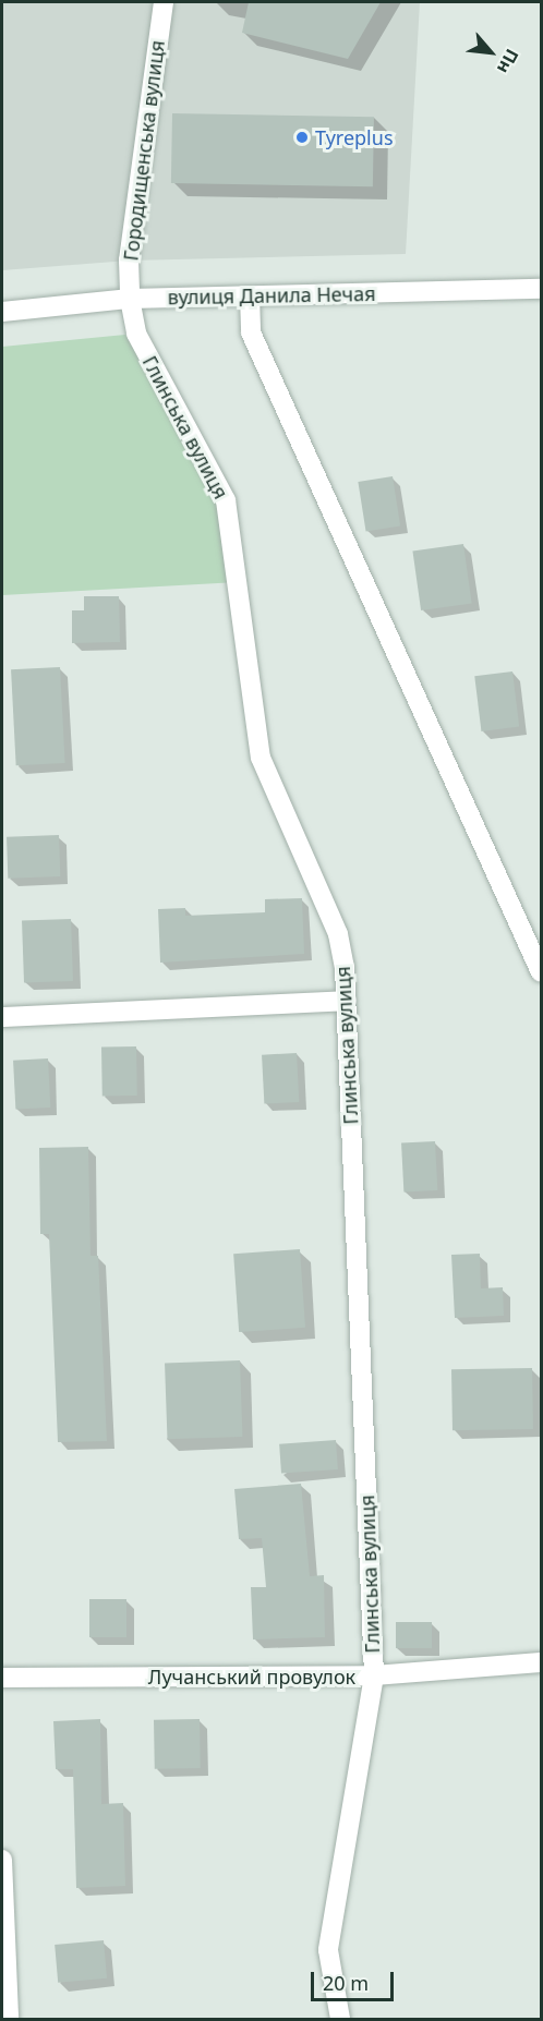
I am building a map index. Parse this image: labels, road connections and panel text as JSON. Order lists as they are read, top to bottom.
{
  "streets": {
    "street": [
      "Городищенська вулиця",
      "вулиця Данила Нечая",
      "Глинська вулиця",
      "Лучанський провулок"
    ]
  },
  "crossings": [
    ["Городищенська вулиця", "вулиця Данила Нечая"],
    ["Городищенська вулиця", "Глинська вулиця"],
    ["вулиця Данила Нечая", "Глинська вулиця"],
    ["Глинська вулиця", "Лучанський провулок"]
  ],
  "places": ["Tyreplus"],
  "scale_bar": "20 m",
  "north": "bottom right"
}
